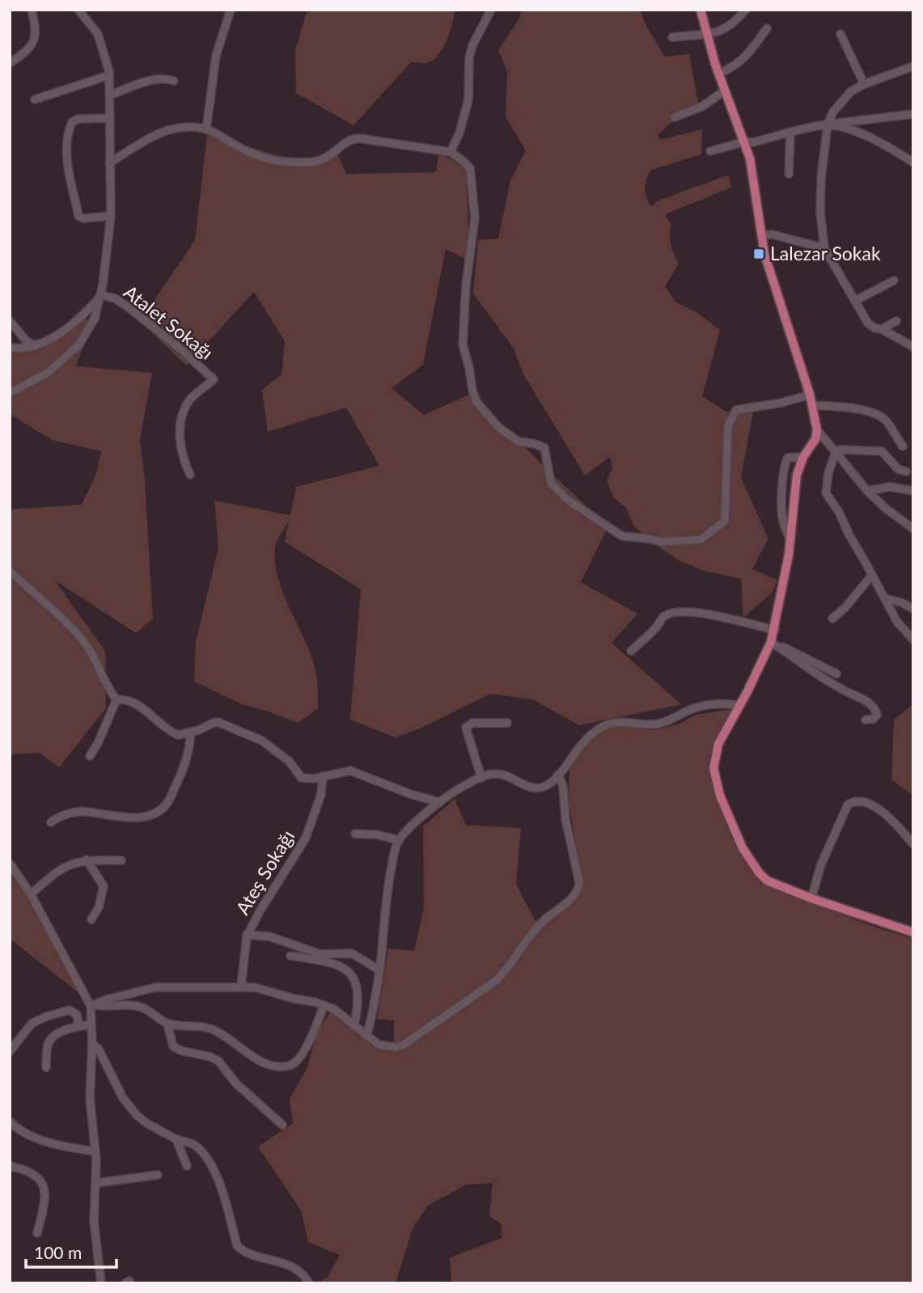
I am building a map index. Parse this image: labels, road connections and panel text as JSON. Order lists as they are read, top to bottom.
{
  "streets": {
    "street": ["Atalet Sokağı", "Ateş Sokağı"]
  },
  "places": {
    "transit": ["Lalezar Sokak"]
  },
  "scale_bar": "100 m"
}
